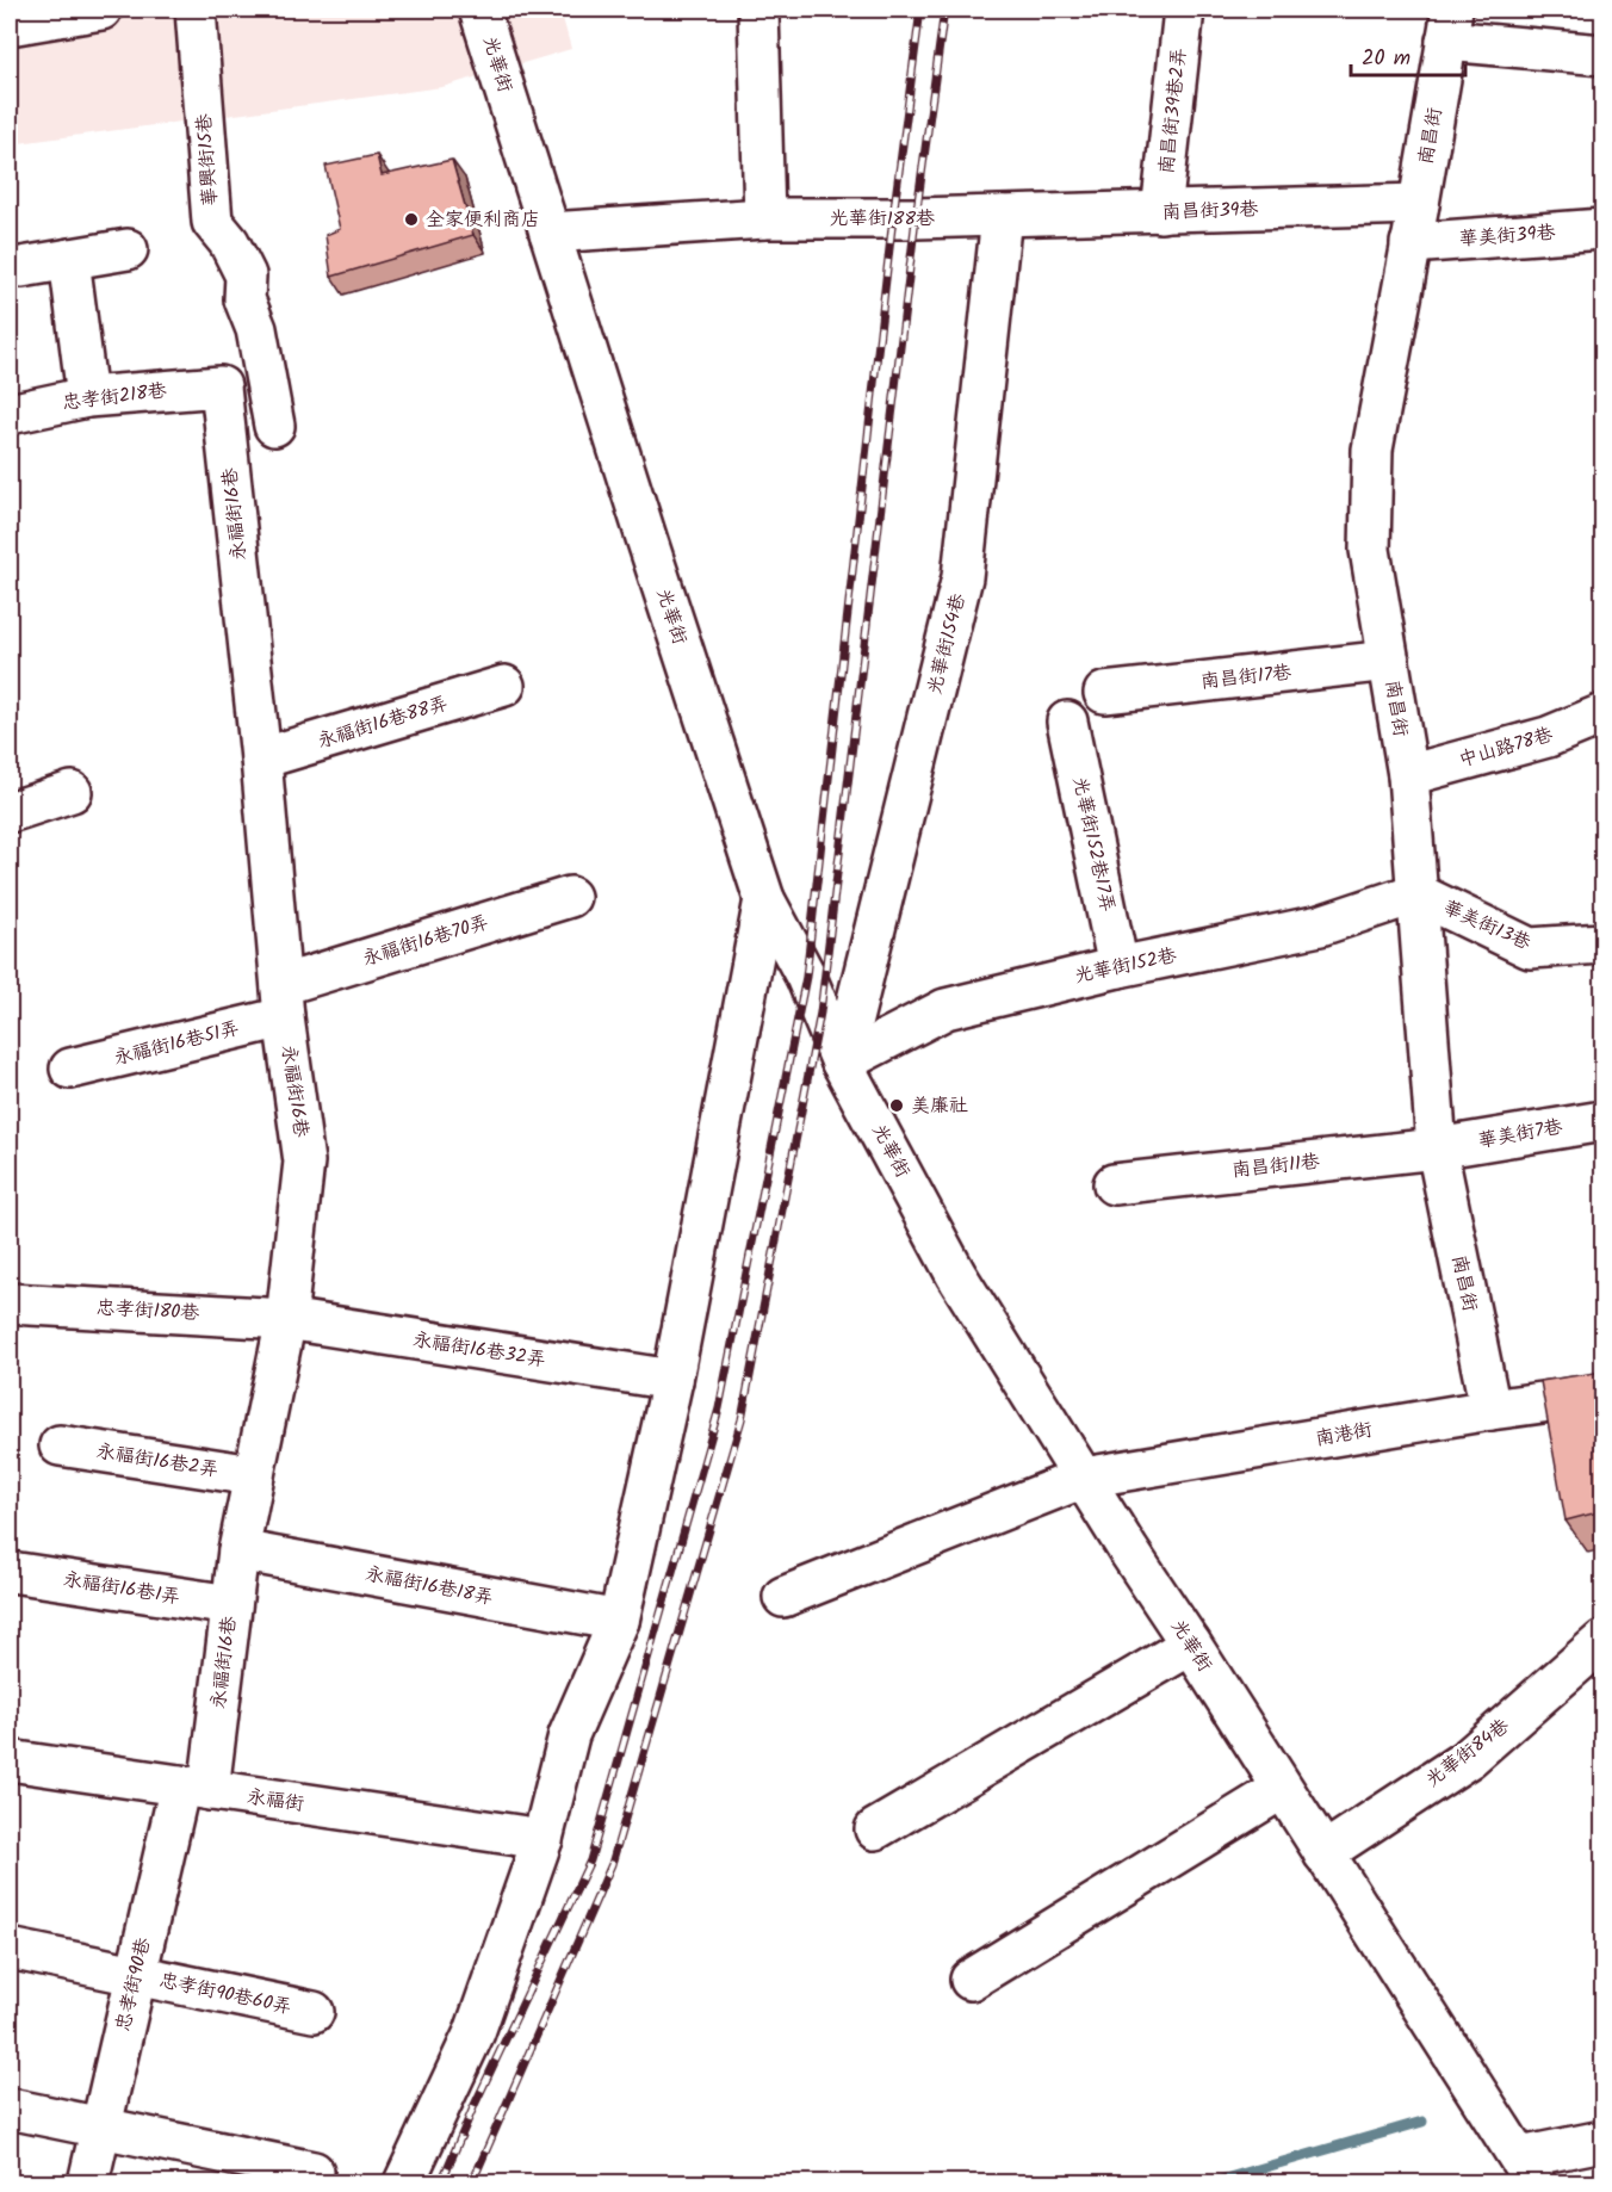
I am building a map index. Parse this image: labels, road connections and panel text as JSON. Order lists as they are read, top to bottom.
{
  "streets": {
    "street": [
      "光華街",
      "南昌街39巷2弄",
      "南昌街",
      "華興街15巷",
      "南昌街39巷",
      "光華街188巷",
      "華美街39巷",
      "忠孝街218巷",
      "永福街16巷",
      "光華街154巷",
      "南昌街17巷",
      "永福街16巷88弄",
      "中山路78巷",
      "光華街152巷17弄",
      "華美街13巷",
      "永福街16巷70弄",
      "光華街152巷",
      "永福街16巷51弄",
      "華美街7巷",
      "南昌街11巷",
      "忠孝街180巷",
      "永福街16巷32弄",
      "南港街",
      "永福街16巷2弄",
      "永福街16巷18弄",
      "永福街16巷1弄",
      "光華街84巷",
      "永福街",
      "忠孝街90巷",
      "忠孝街90巷60弄"
    ]
  },
  "crossings": [
    ["光華街", "光華街188巷"],
    ["光華街", "光華街154巷"],
    ["光華街", "光華街152巷"],
    ["光華街", "南港街"],
    ["光華街", "光華街84巷"],
    ["南昌街39巷2弄", "南昌街39巷"],
    ["南昌街", "南昌街39巷"],
    ["南昌街", "華美街39巷"],
    ["南昌街", "南昌街17巷"],
    ["南昌街", "中山路78巷"],
    ["南昌街", "華美街13巷"],
    ["南昌街", "光華街152巷"],
    ["南昌街", "華美街7巷"],
    ["南昌街", "南昌街11巷"],
    ["南昌街", "南港街"],
    ["南昌街39巷", "光華街188巷"],
    ["南昌街39巷", "光華街154巷"],
    ["光華街188巷", "光華街154巷"],
    ["忠孝街218巷", "永福街16巷"],
    ["永福街16巷", "永福街16巷88弄"],
    ["永福街16巷", "永福街16巷70弄"],
    ["永福街16巷", "永福街16巷51弄"],
    ["永福街16巷", "忠孝街180巷"],
    ["永福街16巷", "永福街16巷32弄"],
    ["永福街16巷", "永福街16巷2弄"],
    ["永福街16巷", "永福街16巷18弄"],
    ["永福街16巷", "永福街16巷1弄"],
    ["永福街16巷", "永福街"],
    ["永福街16巷", "忠孝街90巷"],
    ["光華街154巷", "光華街152巷"],
    ["光華街152巷17弄", "光華街152巷"],
    ["華美街13巷", "光華街152巷"],
    ["永福街16巷70弄", "永福街16巷51弄"],
    ["華美街7巷", "南昌街11巷"],
    ["忠孝街180巷", "永福街16巷32弄"],
    ["永福街", "忠孝街90巷"],
    ["忠孝街90巷", "忠孝街90巷60弄"]
  ],
  "places": ["全家便利商店", "美廉社"],
  "scale_bar": "20 m"
}
